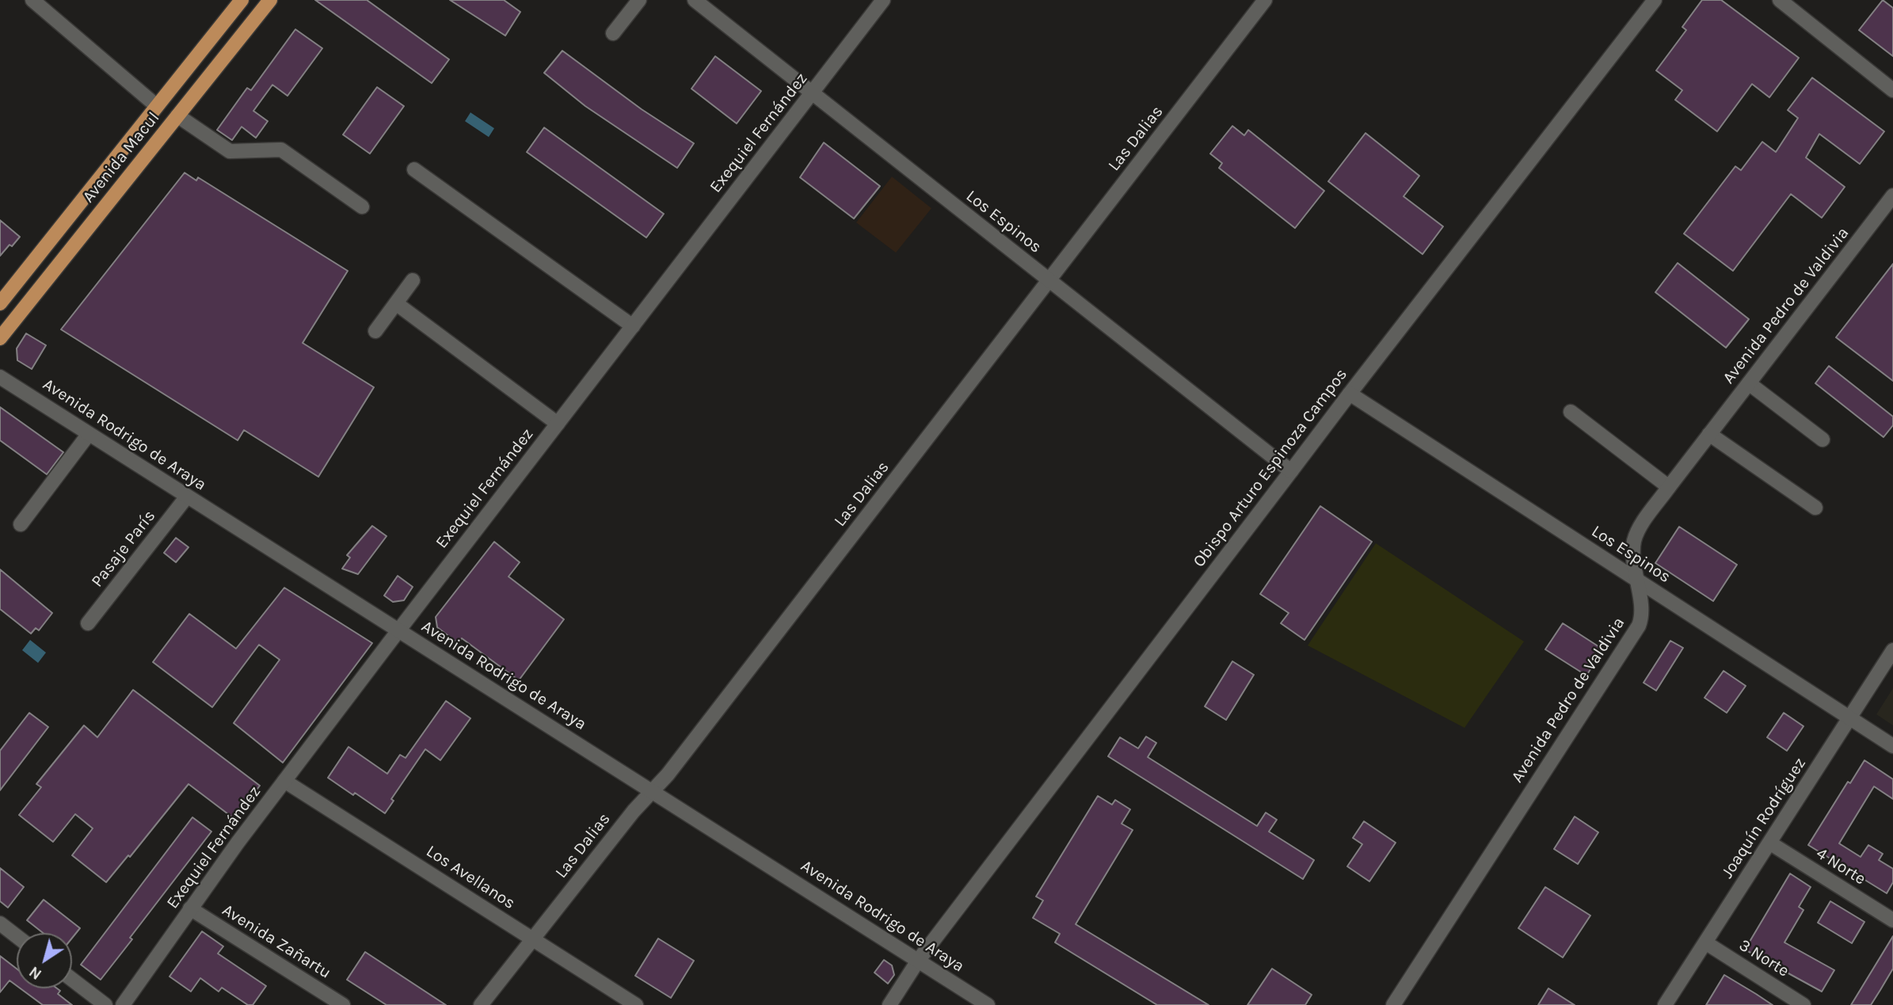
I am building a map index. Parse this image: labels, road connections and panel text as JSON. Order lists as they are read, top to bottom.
{
  "streets": {
    "main road": ["Avenida Macul"],
    "street": [
      "Exequiel Fernández",
      "Las Dalias",
      "Los Espinos",
      "Avenida Pedro de Valdivia",
      "Avenida Rodrigo de Araya",
      "Obispo Arturo Espinoza Campos",
      "Pasaje París",
      "Joaquín Rodríguez",
      "4 Norte",
      "Los Avellanos",
      "Avenida Zañartu",
      "3 Norte"
    ]
  },
  "crossings": [
    ["Exequiel Fernández", "Los Espinos"],
    ["Exequiel Fernández", "Avenida Rodrigo de Araya"],
    ["Exequiel Fernández", "Los Avellanos"],
    ["Exequiel Fernández", "Avenida Zañartu"],
    ["Las Dalias", "Los Espinos"],
    ["Las Dalias", "Avenida Rodrigo de Araya"],
    ["Las Dalias", "Los Avellanos"],
    ["Los Espinos", "Avenida Pedro de Valdivia"],
    ["Los Espinos", "Obispo Arturo Espinoza Campos"],
    ["Los Espinos", "Joaquín Rodríguez"],
    ["Avenida Rodrigo de Araya", "Obispo Arturo Espinoza Campos"],
    ["Avenida Rodrigo de Araya", "Pasaje París"],
    ["Joaquín Rodríguez", "4 Norte"],
    ["Joaquín Rodríguez", "3 Norte"]
  ],
  "north": "bottom left"
}
